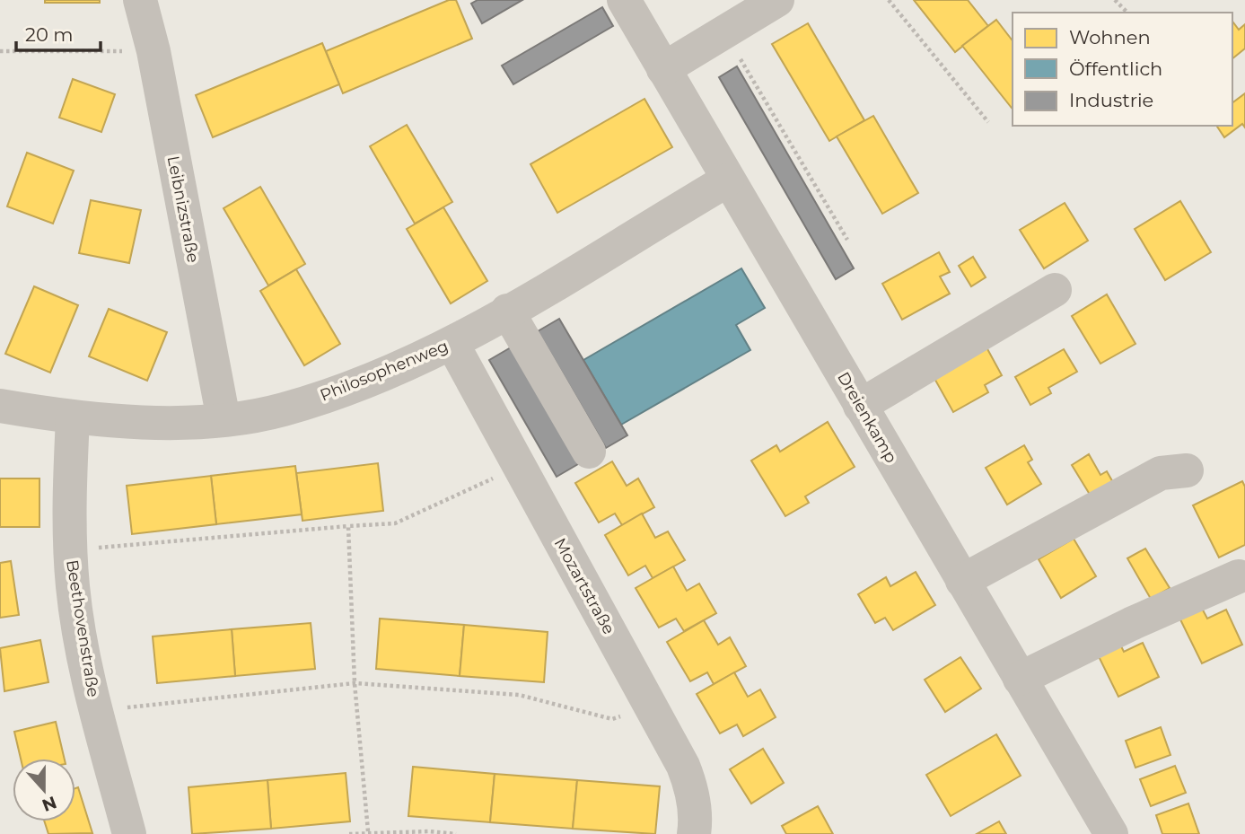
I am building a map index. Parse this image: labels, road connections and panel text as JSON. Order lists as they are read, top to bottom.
{
  "streets": {
    "street": [
      "Leibnizstraße",
      "Philosophenweg",
      "Dreienkamp",
      "Mozartstraße",
      "Beethovenstraße"
    ]
  },
  "crossings": [
    ["Leibnizstraße", "Philosophenweg"],
    ["Philosophenweg", "Dreienkamp"],
    ["Philosophenweg", "Mozartstraße"],
    ["Philosophenweg", "Beethovenstraße"]
  ],
  "legend": ["Wohnen", "Öffentlich", "Industrie"],
  "scale_bar": "20 m",
  "north": "bottom"
}
